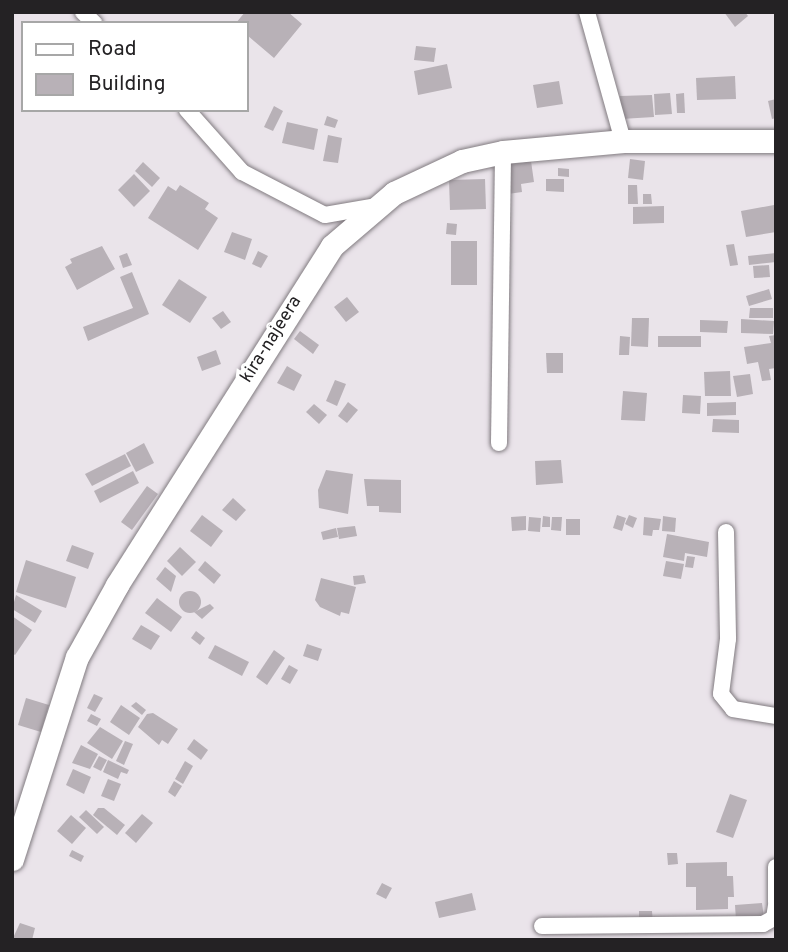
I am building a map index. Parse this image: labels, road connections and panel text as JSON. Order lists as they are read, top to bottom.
{
  "streets": {
    "street": ["kira-najeera"]
  },
  "legend": ["Road", "Building"]
}
